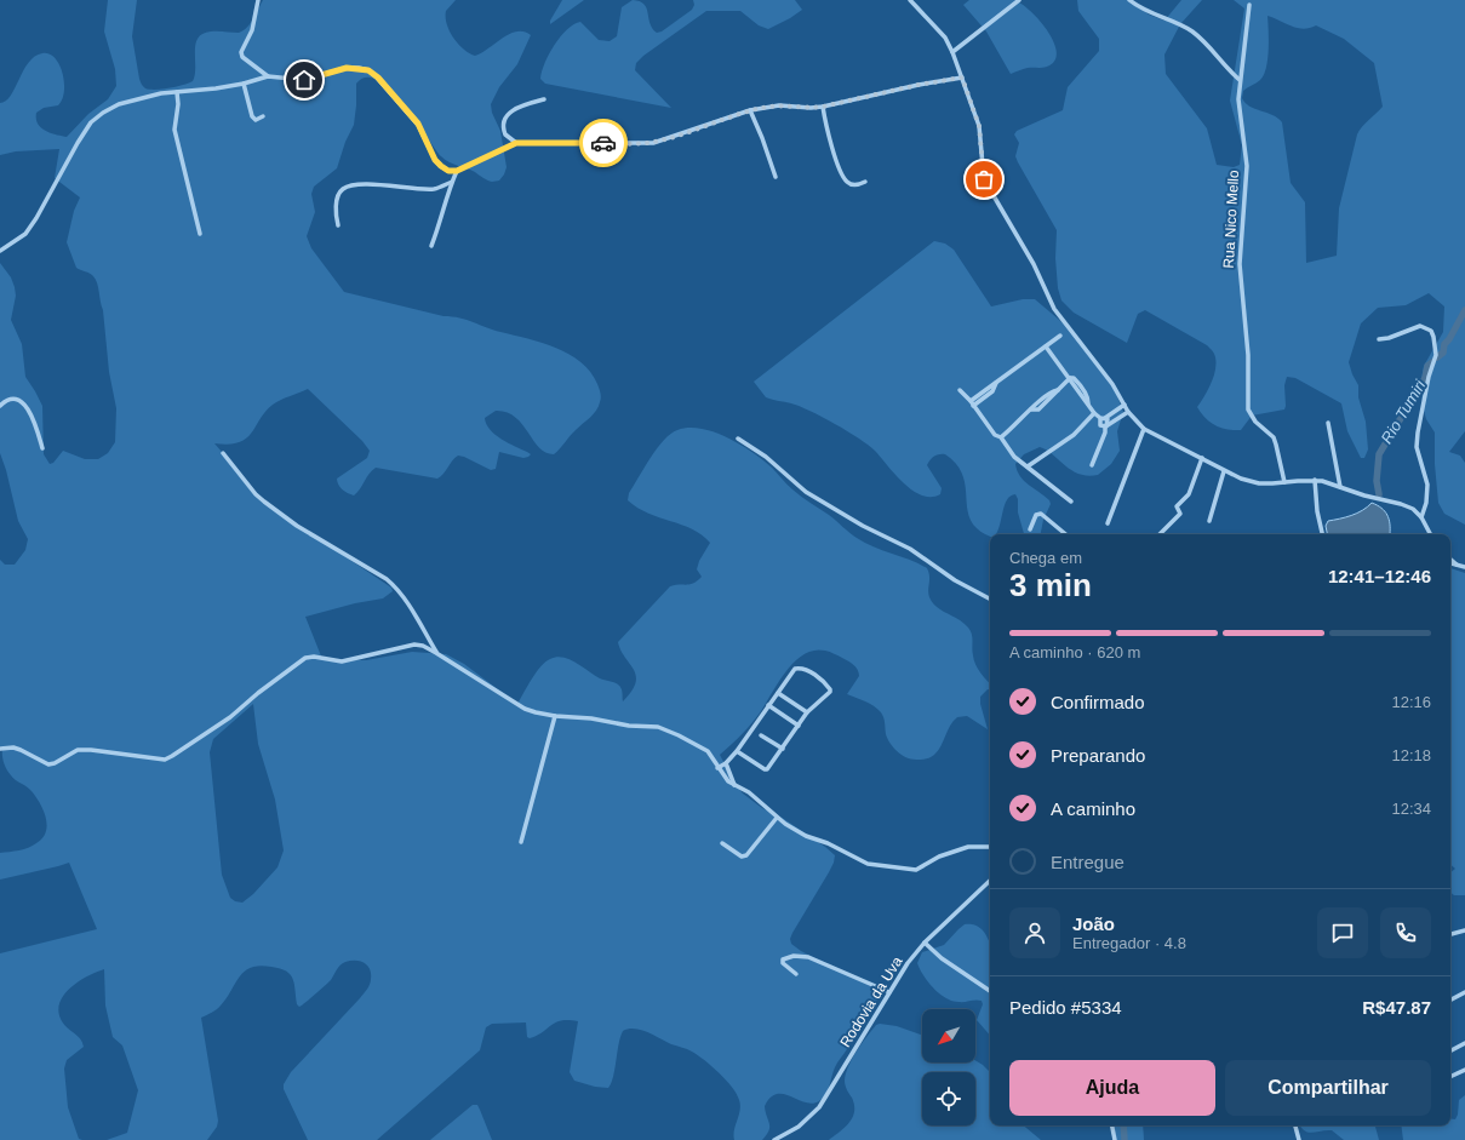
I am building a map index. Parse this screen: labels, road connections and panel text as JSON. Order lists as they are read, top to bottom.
{
  "streets": {
    "street": ["Rua Nico Mello", "Rodovia da Uva"]
  },
  "water": ["Rio Tumiri"],
  "north": "bottom left",
  "page": {
    "heading": ["3 min", "Chega em", "12:41–12:46"],
    "panel": [
      "João",
      "Entregador · 4.8",
      "Pedido #5334",
      "R$47.87"
    ],
    "bar": "A caminho · 620 m",
    "list": [
      ["Confirmado", "12:16"],
      ["Preparando", "12:18"],
      ["A caminho", "12:34"],
      "Entregue"
    ],
    "buttons": ["Ajuda", "Compartilhar"]
  }
}
